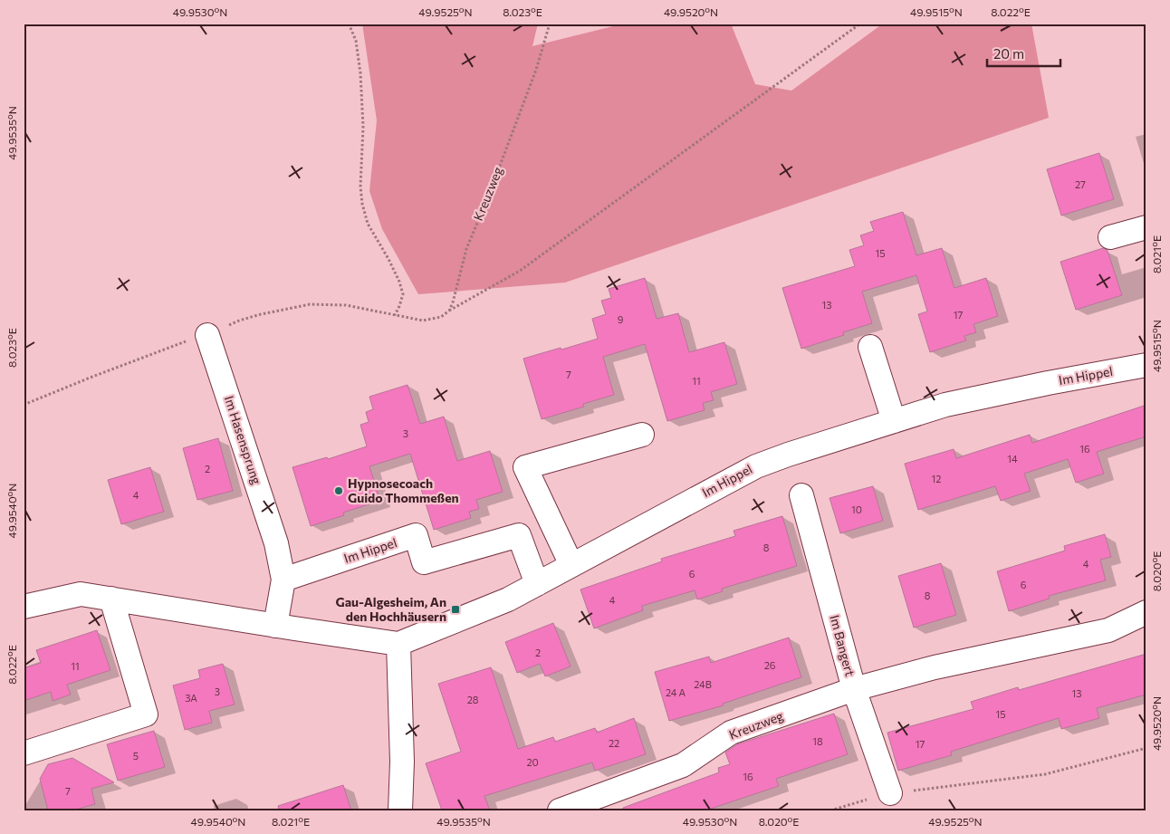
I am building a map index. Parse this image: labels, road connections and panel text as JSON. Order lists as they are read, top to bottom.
{
  "streets": {
    "street": [
      "Kreuzweg",
      "Im Hippel",
      "Im Hasensprung",
      "Im Bangert"
    ]
  },
  "crossings": [
    ["Kreuzweg", "Im Bangert"],
    ["Im Hippel", "Im Hasensprung"]
  ],
  "places": {
    "other": ["Hypnosecoach Guido Thommeßen"],
    "transit": ["Gau-Algesheim, An den Hochhäusern"]
  },
  "house_numbers": [
    "27",
    "15",
    "13",
    "17",
    "9",
    "7",
    "11",
    "3",
    "16",
    "14",
    "2",
    "12",
    "4",
    "10",
    "8",
    "4",
    "6",
    "6",
    "8",
    "4",
    "2",
    "26",
    "11",
    "24B",
    "3",
    "24 A",
    "13",
    "3A",
    "28",
    "15",
    "18",
    "22",
    "17",
    "5",
    "20",
    "16",
    "7"
  ],
  "scale_bar": "20 m",
  "coordinates": [
    "49.9530°N",
    "49.9525°N",
    "8.023°E",
    "49.9520°N",
    "49.9515°N",
    "8.022°E",
    "49.9535°N",
    "8.021°E",
    "49.9540°N",
    "8.020°E"
  ]
}
